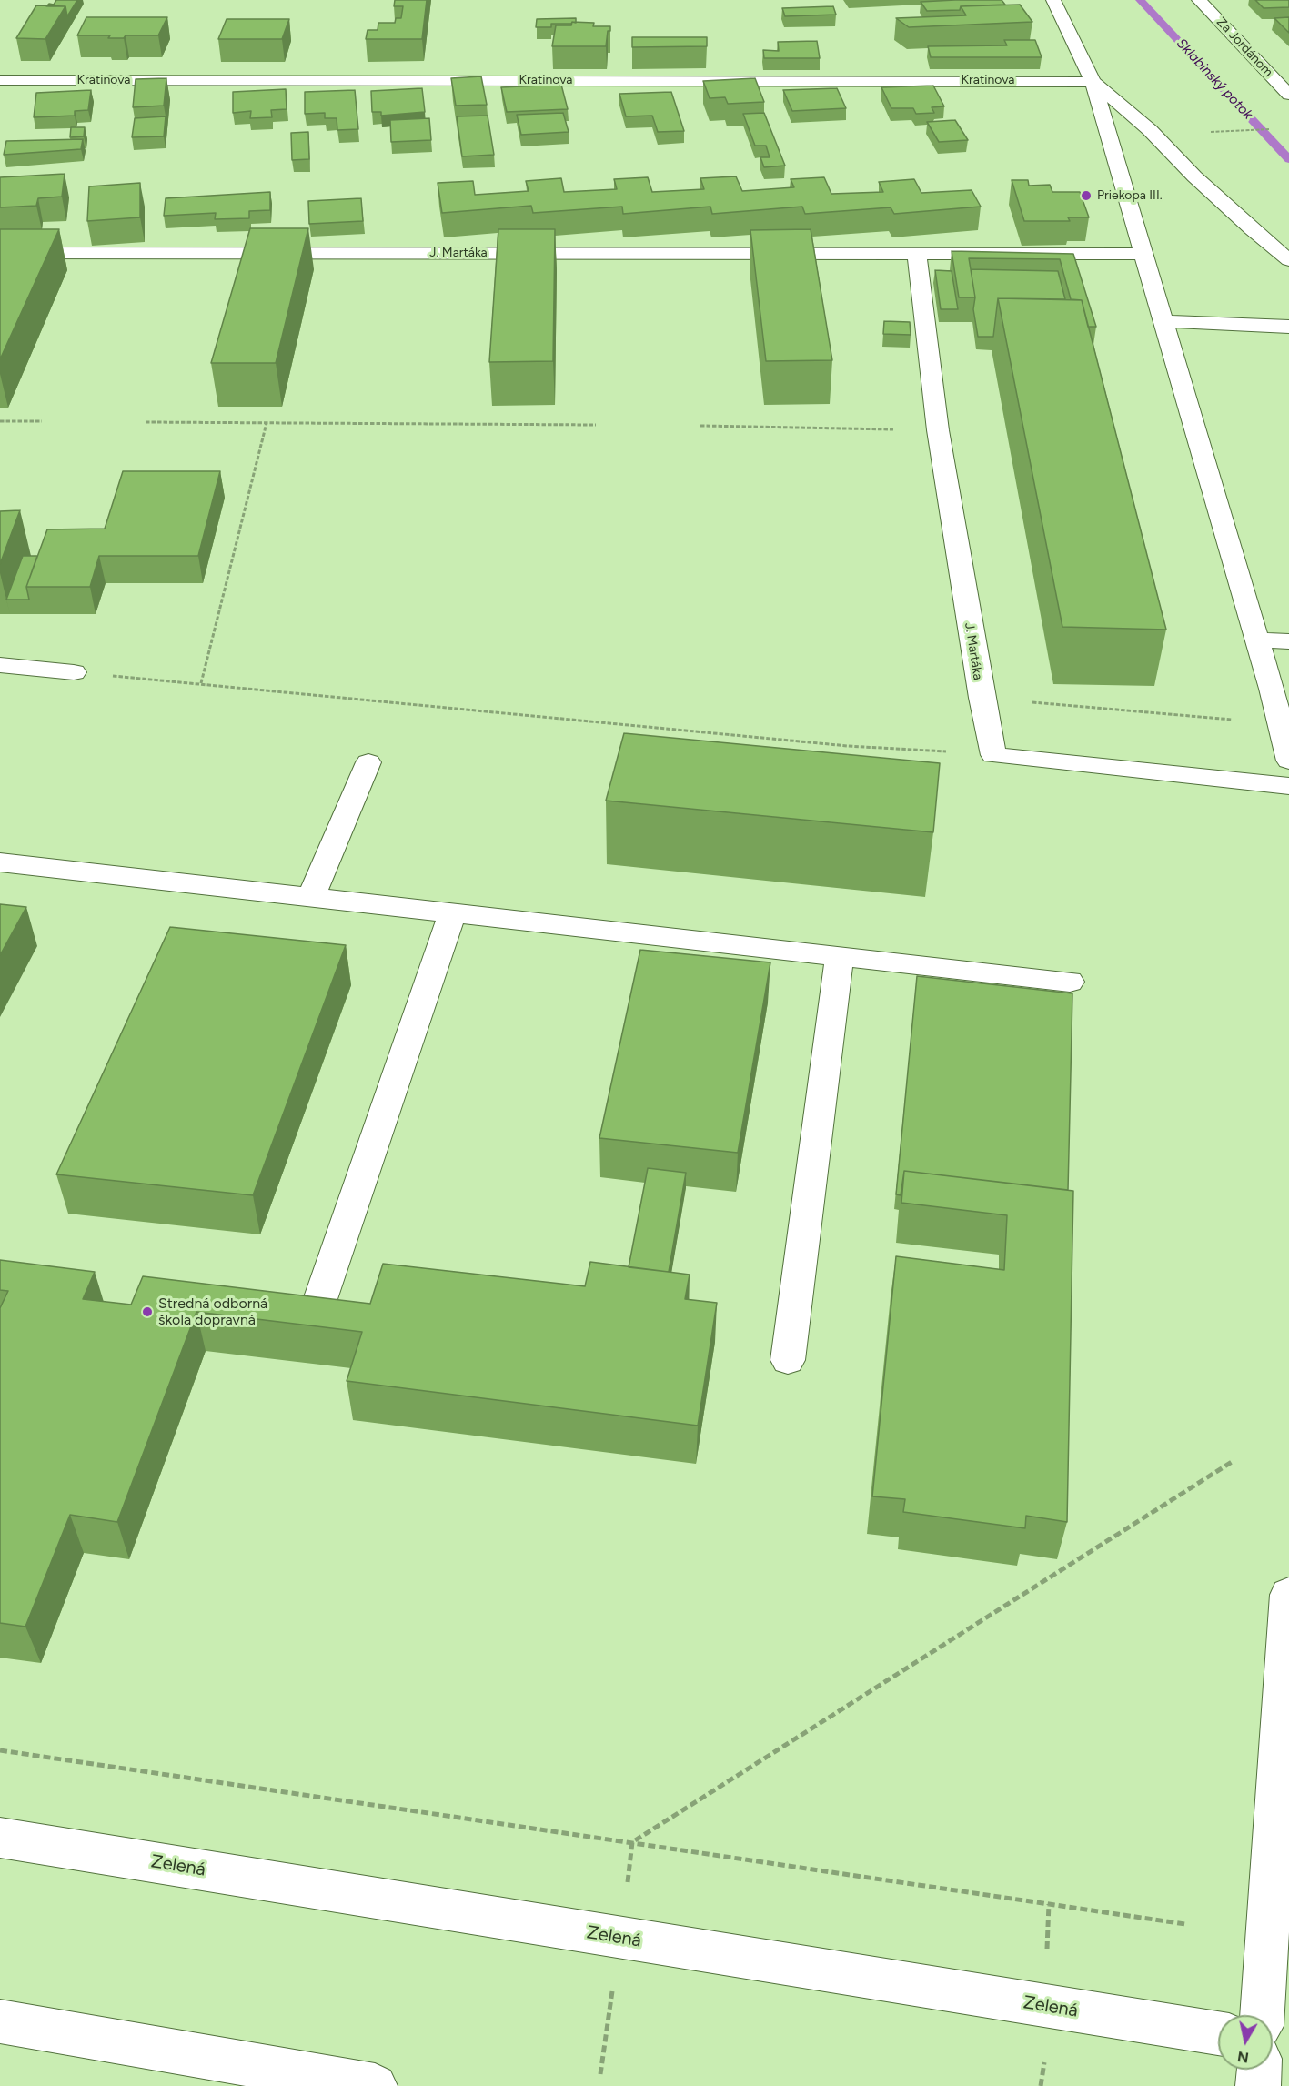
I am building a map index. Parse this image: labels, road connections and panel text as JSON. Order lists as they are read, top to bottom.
{
  "streets": {
    "street": [
      "Za Jordánom",
      "Kratinova",
      "J. Martáka",
      "Zelená"
    ]
  },
  "water": ["Sklabinský potok"],
  "places": ["Priekopa III.", "Stredná odborná škola dopravná"],
  "north": "bottom"
}
